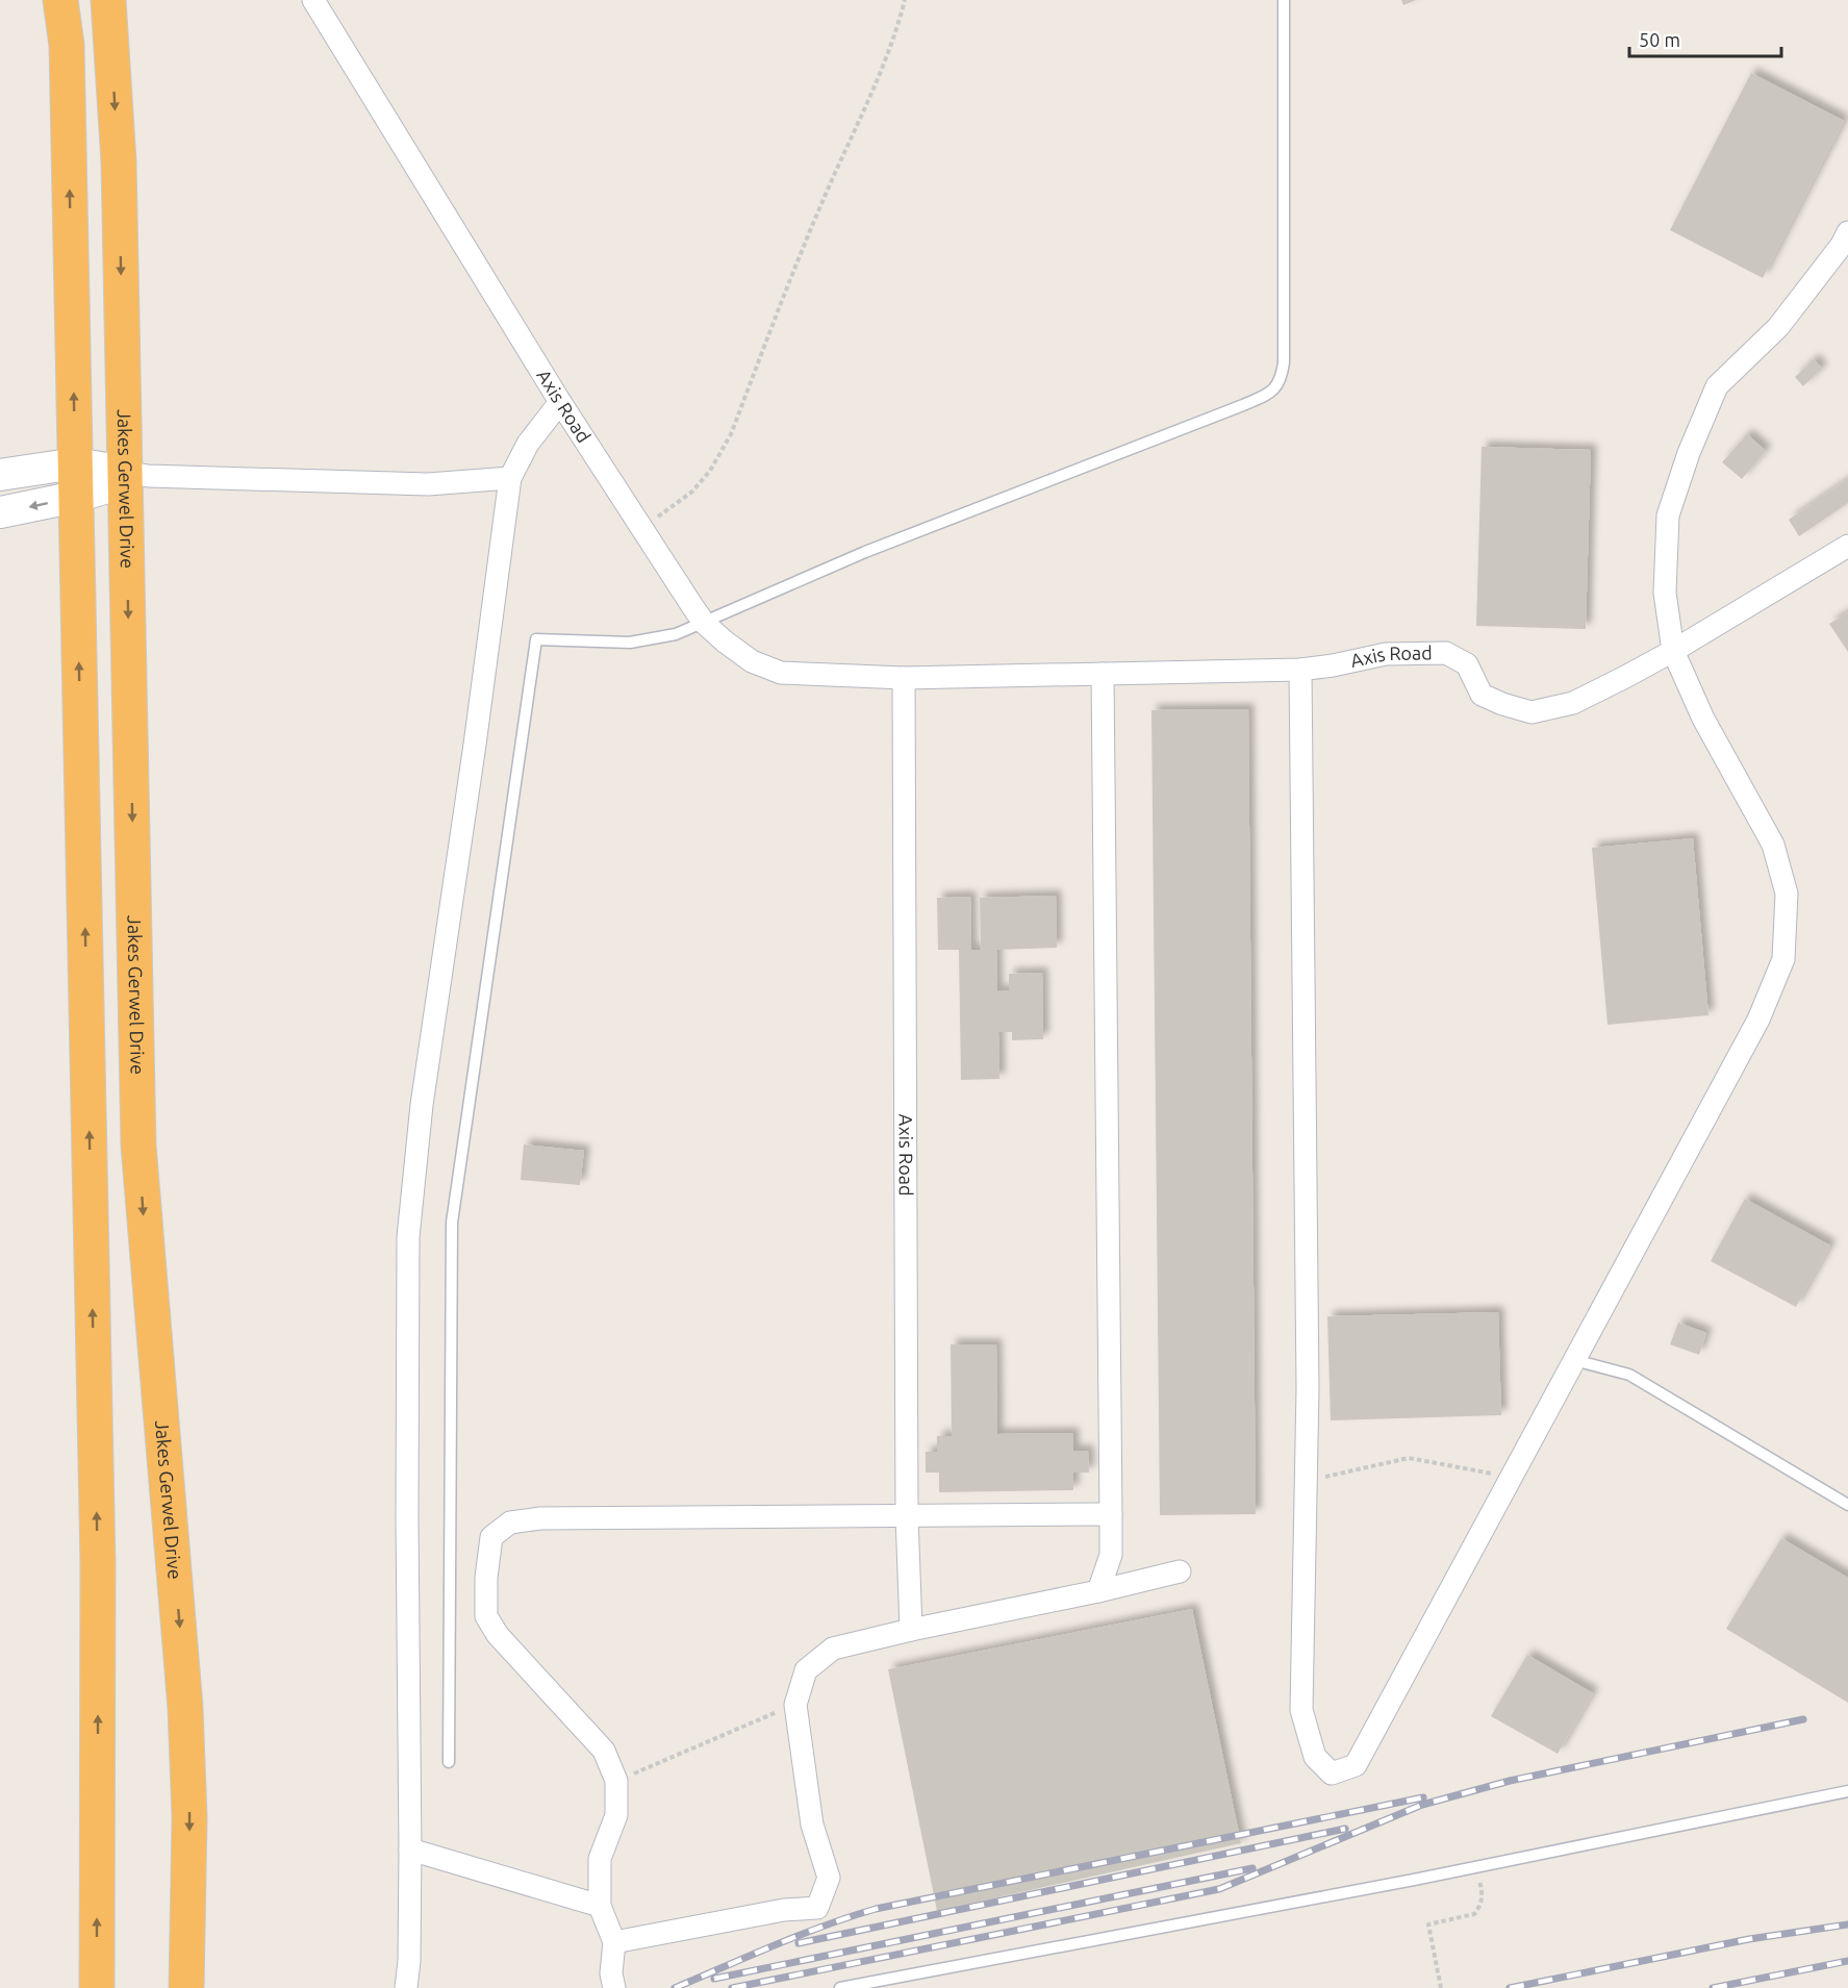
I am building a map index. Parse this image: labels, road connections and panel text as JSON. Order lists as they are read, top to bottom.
{
  "streets": {
    "highway": ["Jakes Gerwel Drive"],
    "street": ["Axis Road"]
  },
  "scale_bar": "50 m"
}
